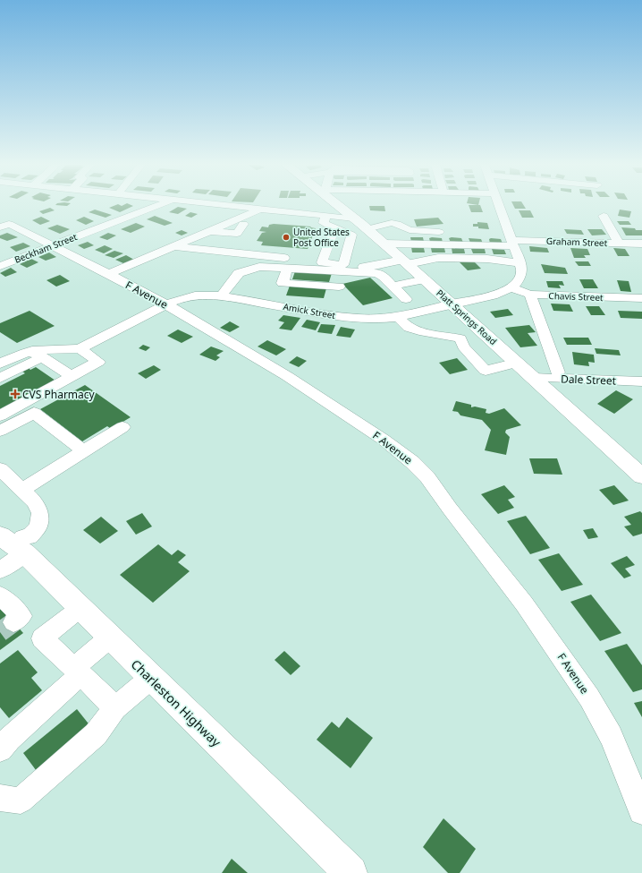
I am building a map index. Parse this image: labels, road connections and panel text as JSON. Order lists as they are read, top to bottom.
{
  "streets": {
    "main road": ["Platt Springs Road", "Charleston Highway"],
    "street": [
      "Graham Street",
      "Beckham Street",
      "F Avenue",
      "Chavis Street",
      "Amick Street",
      "Dale Street"
    ]
  },
  "crossings": [
    ["Graham Street", "Platt Springs Road"],
    ["Beckham Street", "F Avenue"],
    ["F Avenue", "Amick Street"],
    ["Chavis Street", "Amick Street"],
    ["Amick Street", "Platt Springs Road"],
    ["Platt Springs Road", "Dale Street"]
  ],
  "places": {
    "other": ["United States Post Office"],
    "health": ["CVS Pharmacy"]
  }
}
